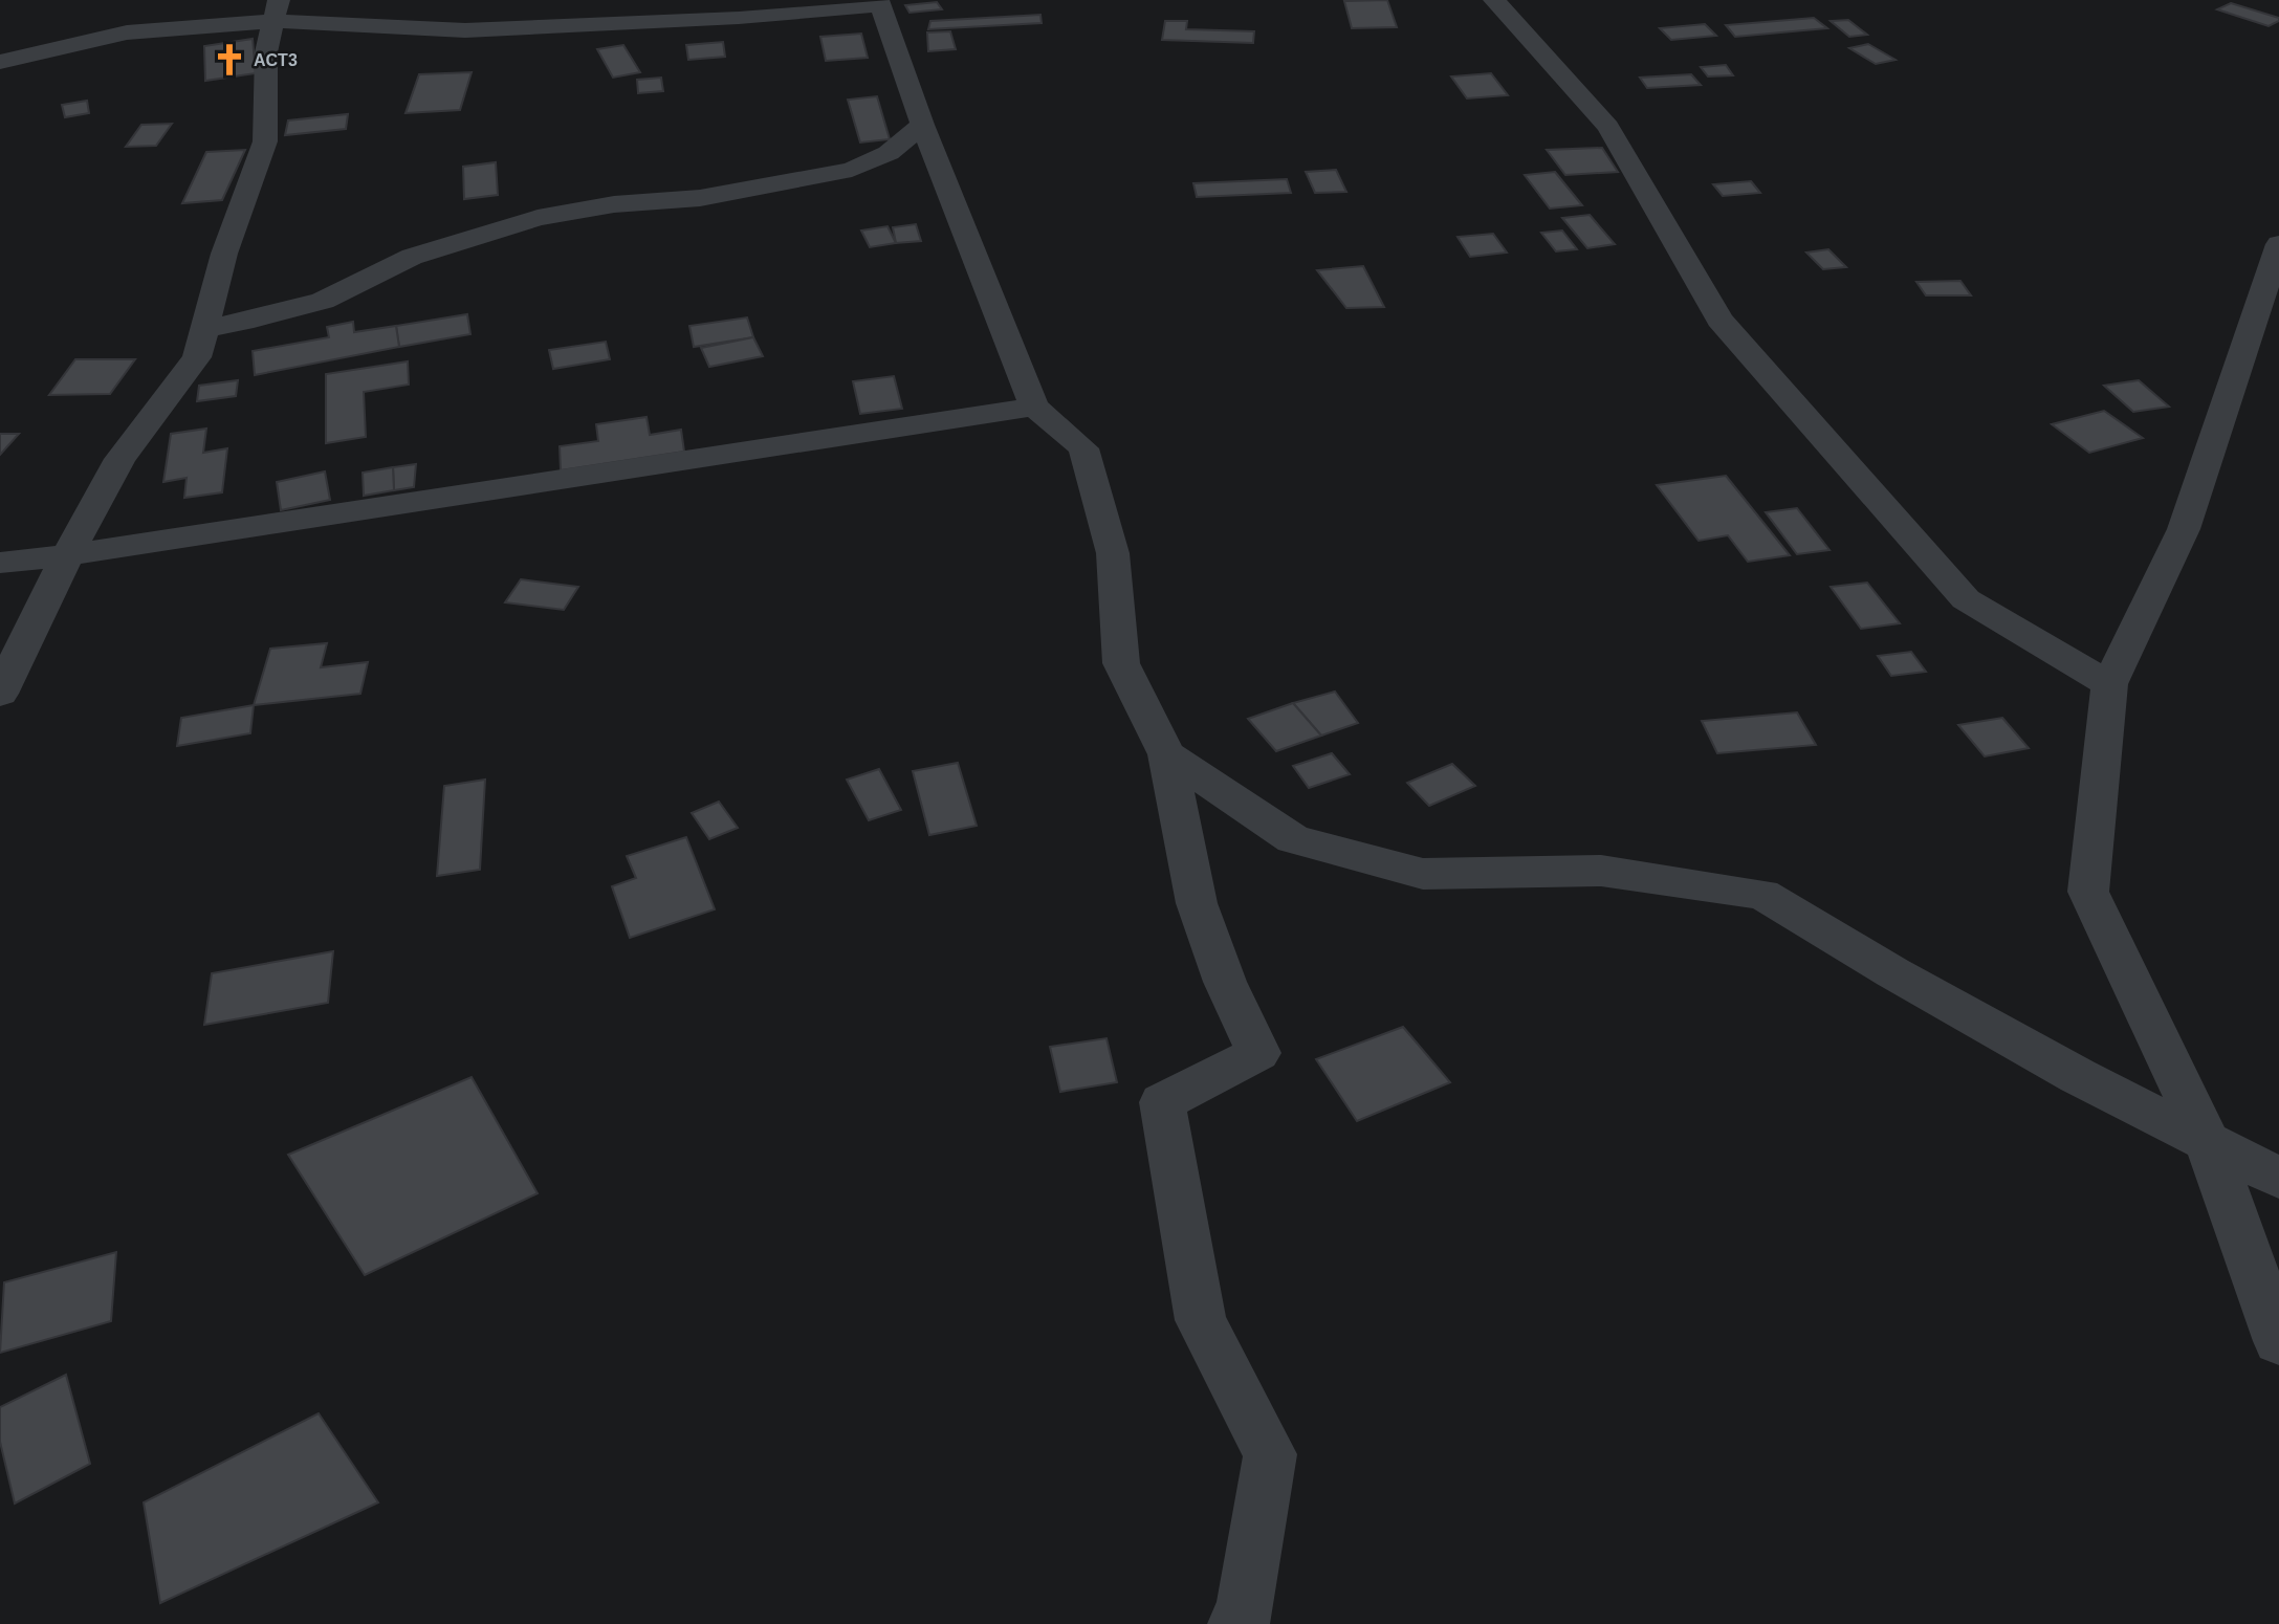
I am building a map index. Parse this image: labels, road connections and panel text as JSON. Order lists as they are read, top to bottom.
{
  "places": {
    "church": ["ACT3"]
  }
}
